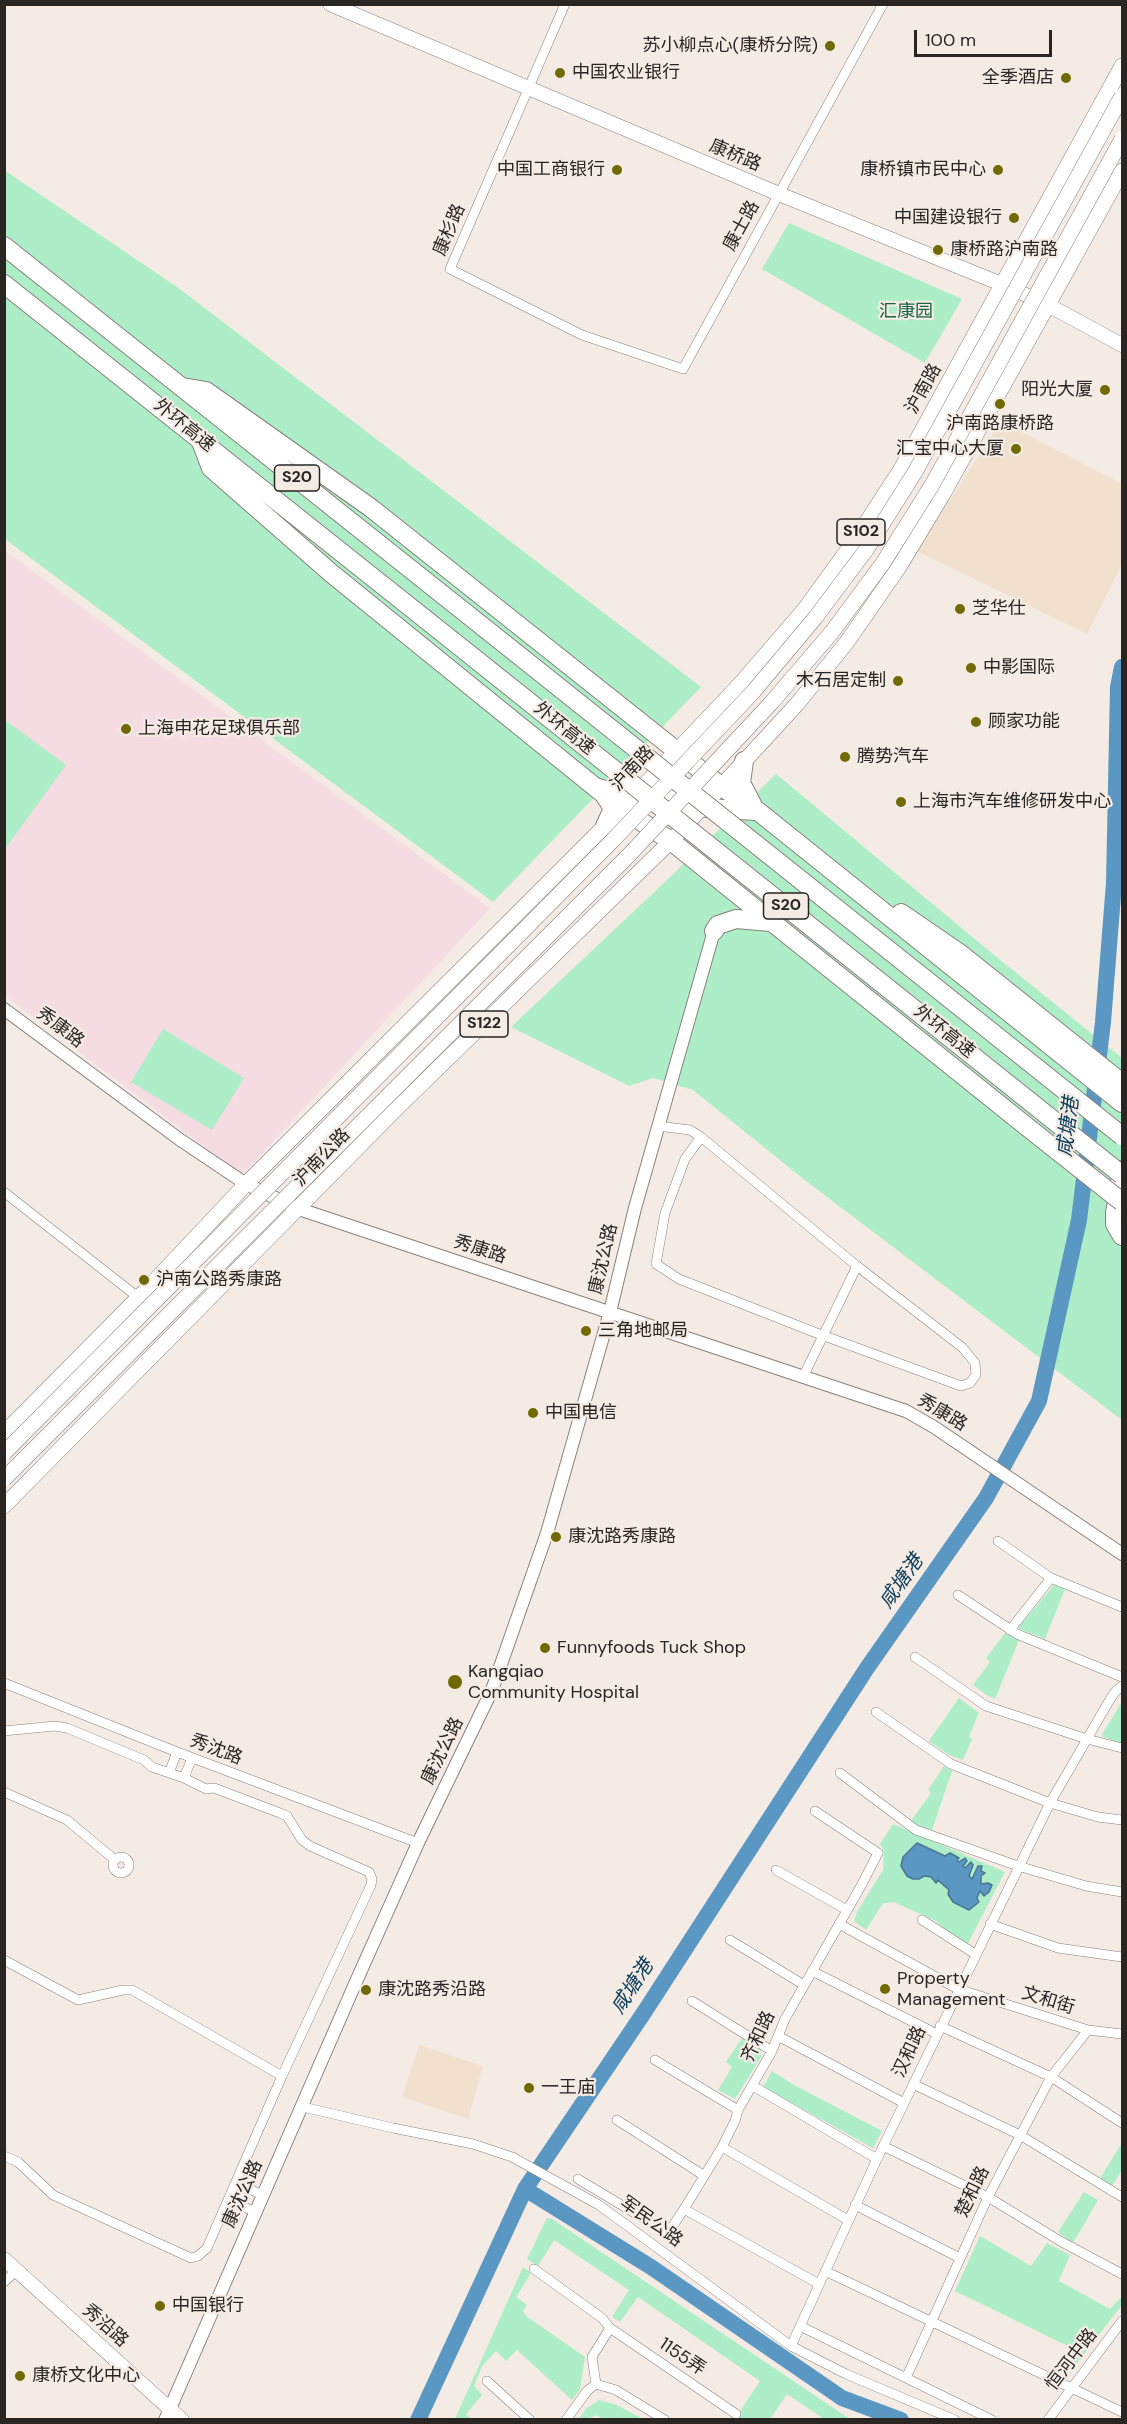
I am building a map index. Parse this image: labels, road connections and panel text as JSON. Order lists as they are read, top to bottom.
{
  "streets": {
    "highway": ["外环高速", "S20"],
    "main road": [
      "康桥路",
      "沪南路",
      "S102",
      "S122",
      "沪南公路",
      "秀沿路"
    ],
    "street": [
      "康士路",
      "康杉路",
      "秀康路",
      "康沈公路",
      "秀沈路",
      "文和街",
      "齐和路",
      "汉和路",
      "楚和路",
      "军民公路",
      "1155弄",
      "恒河中路"
    ]
  },
  "crossings": [
    ["康桥路", "康士路"],
    ["康桥路", "康杉路"],
    ["康桥路", "沪南路"],
    ["康桥路", "S102"],
    ["康士路", "康杉路"],
    ["沪南路", "沪南公路"],
    ["S102", "沪南公路"],
    ["秀康路", "沪南公路"],
    ["秀康路", "康沈公路"],
    ["康沈公路", "秀沈路"],
    ["康沈公路", "军民公路"],
    ["康沈公路", "秀沿路"],
    ["文和街", "齐和路"],
    ["文和街", "汉和路"],
    ["文和街", "楚和路"],
    ["汉和路", "军民公路"]
  ],
  "water": ["咸塘港"],
  "parks": ["汇康园"],
  "places": [
    "苏小柳点心(康桥分院)",
    "中国农业银行",
    "全季酒店",
    "中国工商银行",
    "康桥镇市民中心",
    "中国建设银行",
    "康桥路沪南路",
    "阳光大厦",
    "沪南路康桥路",
    "汇宝中心大厦",
    "芝华仕",
    "中影国际",
    "木石居定制",
    "顾家功能",
    "上海申花足球俱乐部",
    "腾势汽车",
    "上海市汽车维修研发中心",
    "沪南公路秀康路",
    "三角地邮局",
    "中国电信",
    "康沈路秀康路",
    "Funnyfoods Tuck Shop",
    "Kangqiao Community Hospital",
    "Property Management",
    "康沈路秀沿路",
    "一王庙",
    "中国银行",
    "康桥文化中心"
  ],
  "scale_bar": "100 m"
}
